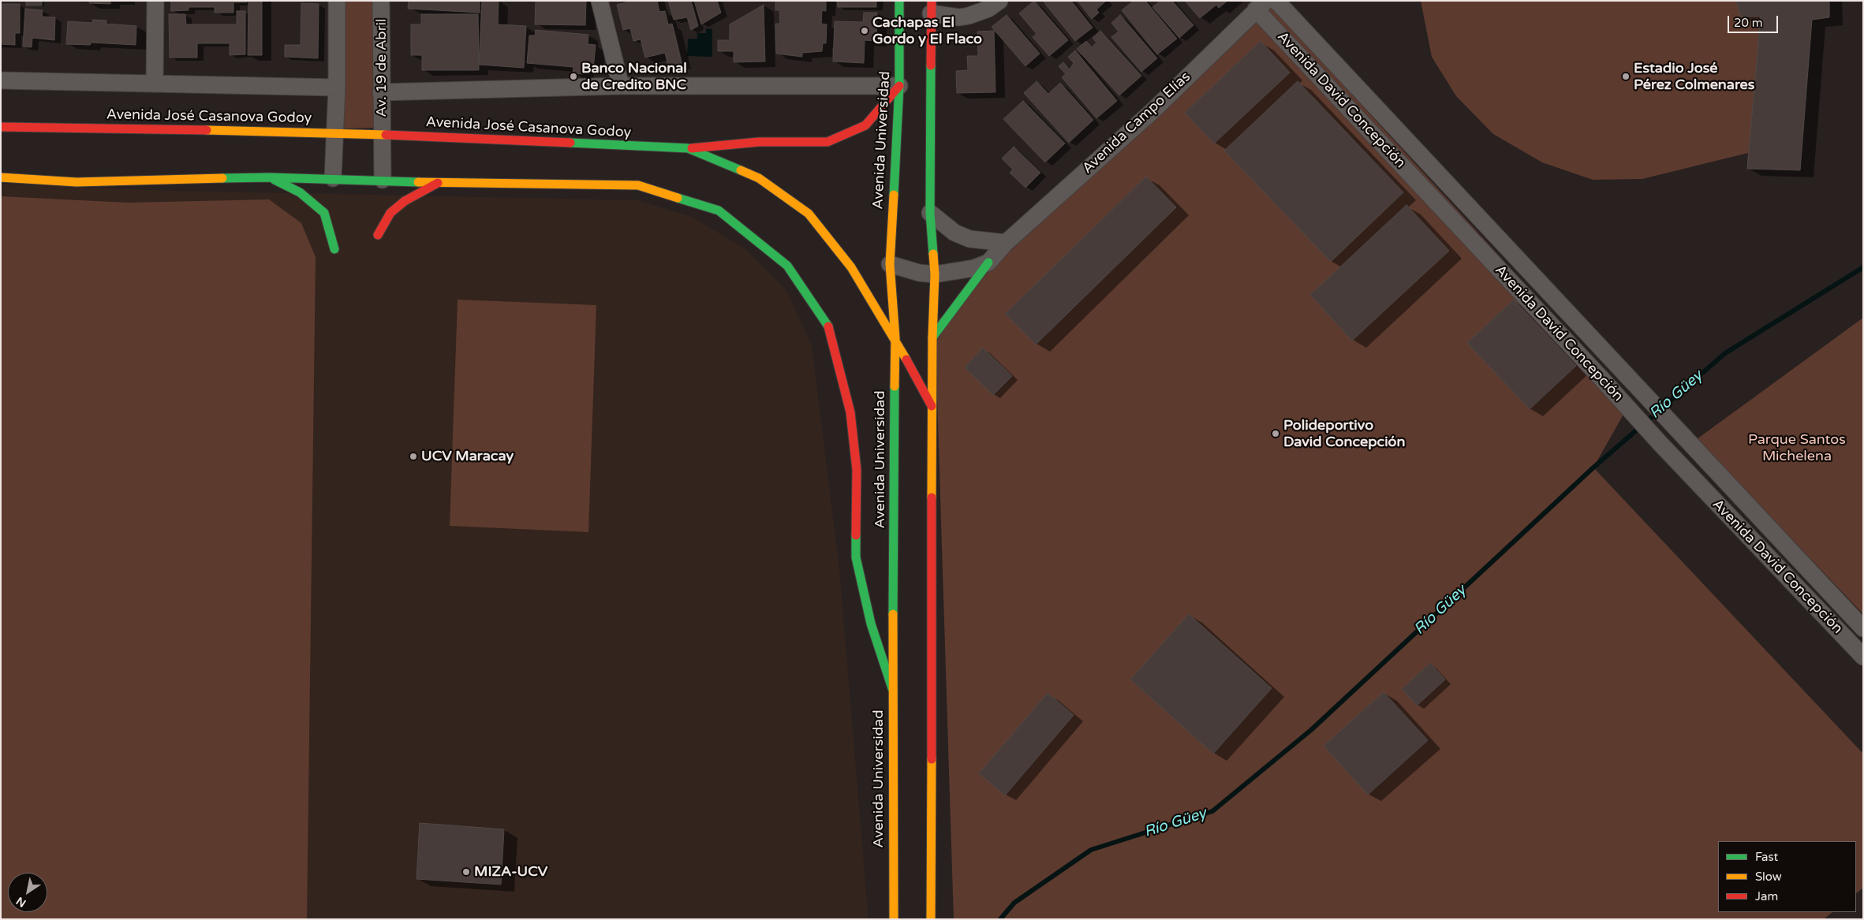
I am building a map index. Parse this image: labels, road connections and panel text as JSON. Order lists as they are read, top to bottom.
{
  "streets": {
    "street": [
      "Av. 19 de Abril",
      "Avenida David Concepción",
      "Avenida José Casanova Godoy",
      "Avenida Campo Elías",
      "Avenida Universidad"
    ]
  },
  "crossings": [
    ["Av. 19 de Abril", "Avenida José Casanova Godoy"],
    ["Avenida David Concepción", "Avenida Campo Elías"],
    ["Avenida José Casanova Godoy", "Avenida Universidad"]
  ],
  "water": ["Río Güey"],
  "parks": ["Parque Santos Michelena"],
  "places": [
    "Cachapas El Gordo y El Flaco",
    "Banco Nacional de Credito BNC",
    "Estadio José Pérez Colmenares",
    "Polideportivo David Concepción",
    "UCV Maracay",
    "MIZA-UCV"
  ],
  "legend": ["Fast", "Slow", "Jam"],
  "scale_bar": "20 m",
  "north": "bottom left"
}
